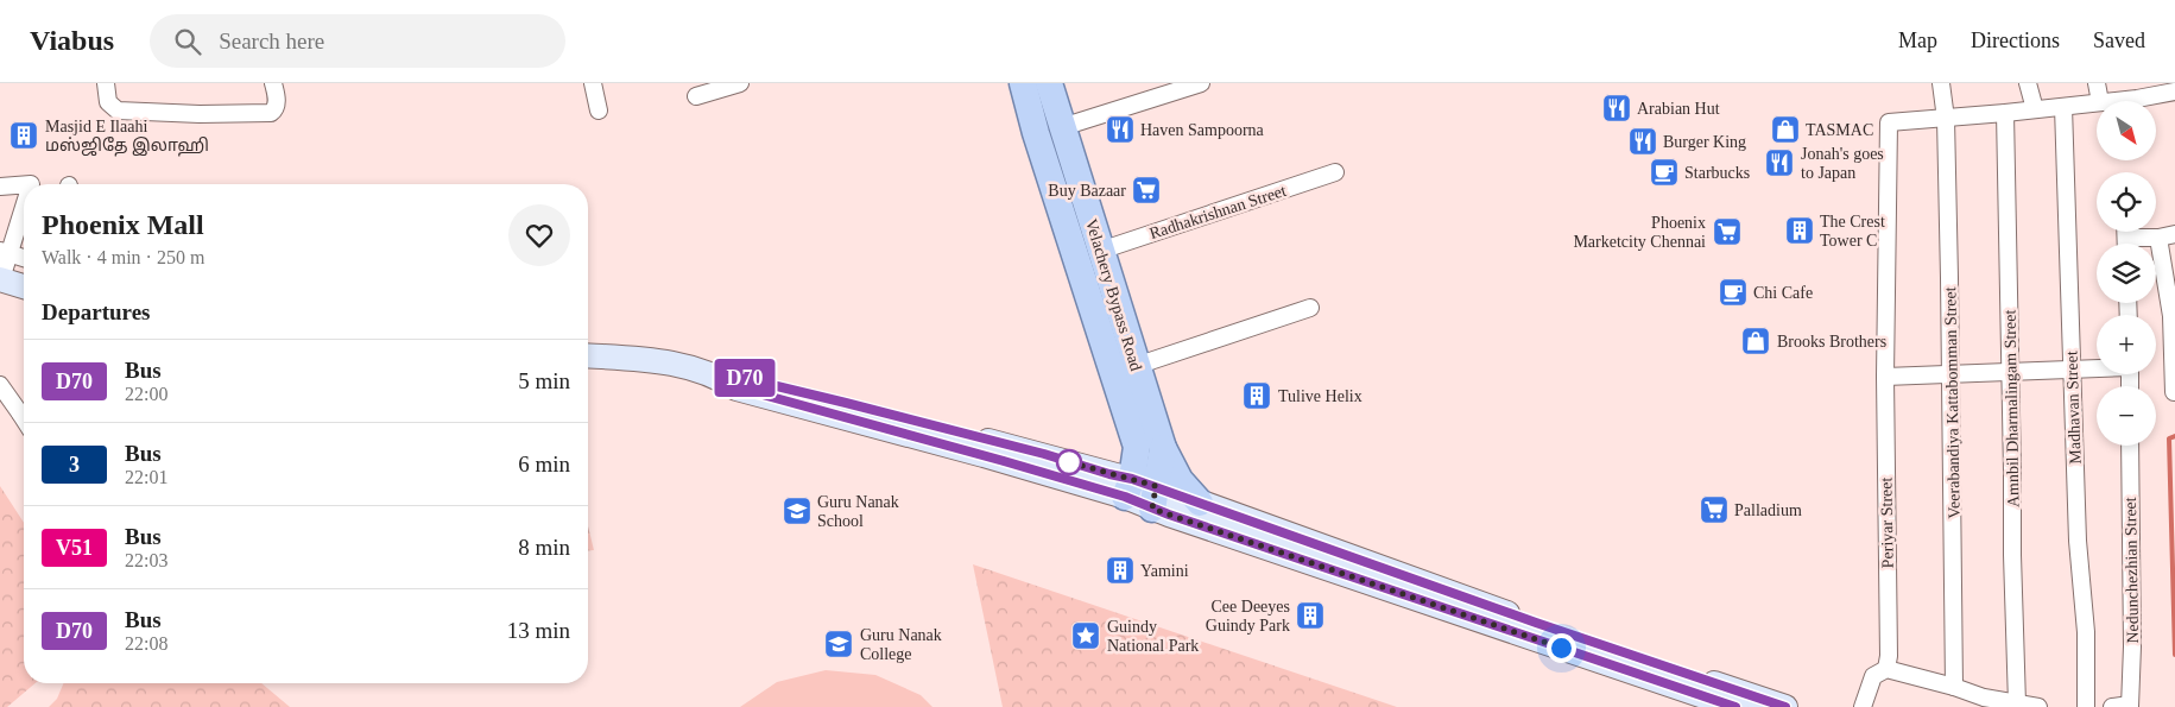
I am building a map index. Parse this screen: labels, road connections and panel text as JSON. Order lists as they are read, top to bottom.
{
  "streets": {
    "main road": ["Velachery Bypass Road"],
    "street": [
      "Radhakrishnan Street",
      "Veerabandiya Kattabomman Street",
      "Madhavan Street",
      "Amnbil Dharmalingam Street",
      "Periyar Street",
      "Nedunchezhian Street"
    ]
  },
  "crossings": [
    ["Radhakrishnan Street", "Velachery Bypass Road"],
    ["Veerabandiya Kattabomman Street", "Periyar Street"]
  ],
  "places": {
    "restaurant": [
      "Arabian Hut",
      "Haven Sampoorna",
      "Burger King",
      "Jonah's goes to Japan"
    ],
    "shop": ["TASMAC", "Brooks Brothers"],
    "building": [
      "Masjid E Ilaahi மஸ்ஜிதே இலாஹி",
      "The Crest Tower C",
      "Tulive Helix",
      "Yamini",
      "Cee Deeyes Guindy Park"
    ],
    "cafe": ["Starbucks", "Chi Cafe"],
    "supermarket": ["Buy Bazaar", "Phoenix Marketcity Chennai", "Palladium"],
    "school or university": ["Guru Nanak School", "Guru Nanak College"],
    "place": ["Guindy National Park"]
  },
  "lines": ["bus line D70"],
  "north": "bottom right",
  "page": {
    "header": "Viabus",
    "search": "Search here",
    "nav": ["Map", "Directions", "Saved"],
    "on_map": "D70",
    "map_buttons": ["+", "−"],
    "heading": [
      ["Phoenix Mall", "Walk · 4 min · 250 m"],
      "Departures"
    ],
    "list": [
      {
        "mark": "D70",
        "name": "Bus",
        "note": "22:00",
        "value": "5 min"
      },
      {
        "mark": "3",
        "name": "Bus",
        "note": "22:01",
        "value": "6 min"
      },
      {
        "mark": "V51",
        "name": "Bus",
        "note": "22:03",
        "value": "8 min"
      },
      {
        "mark": "D70",
        "name": "Bus",
        "note": "22:08",
        "value": "13 min"
      }
    ]
  }
}
